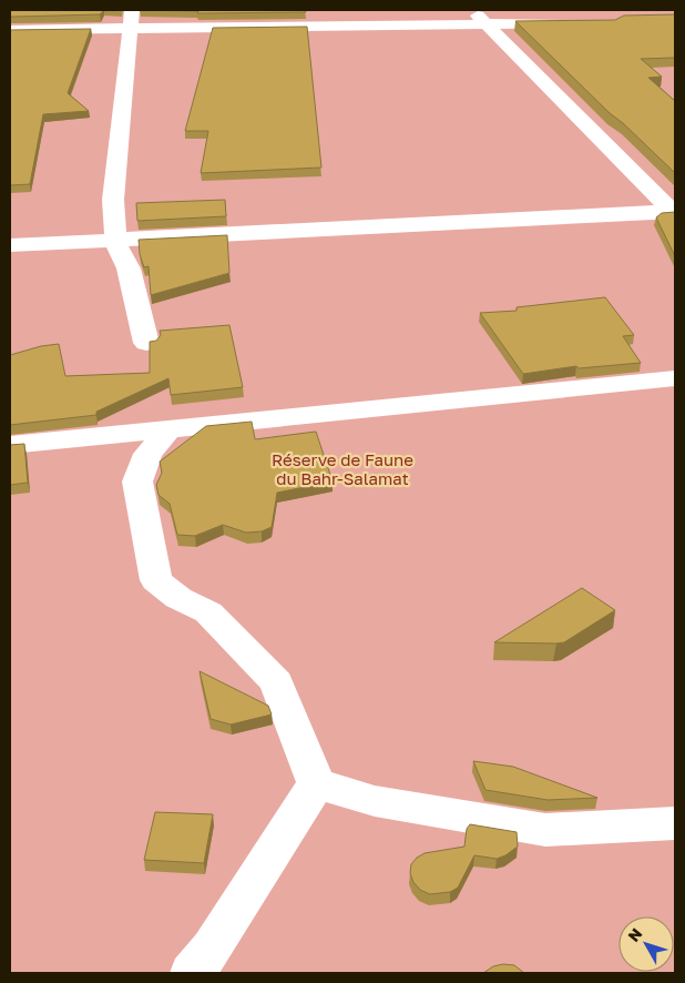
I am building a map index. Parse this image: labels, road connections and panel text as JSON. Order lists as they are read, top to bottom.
{
  "parks": ["Réserve de Faune du Bahr-Salamat"],
  "north": "top left"
}
